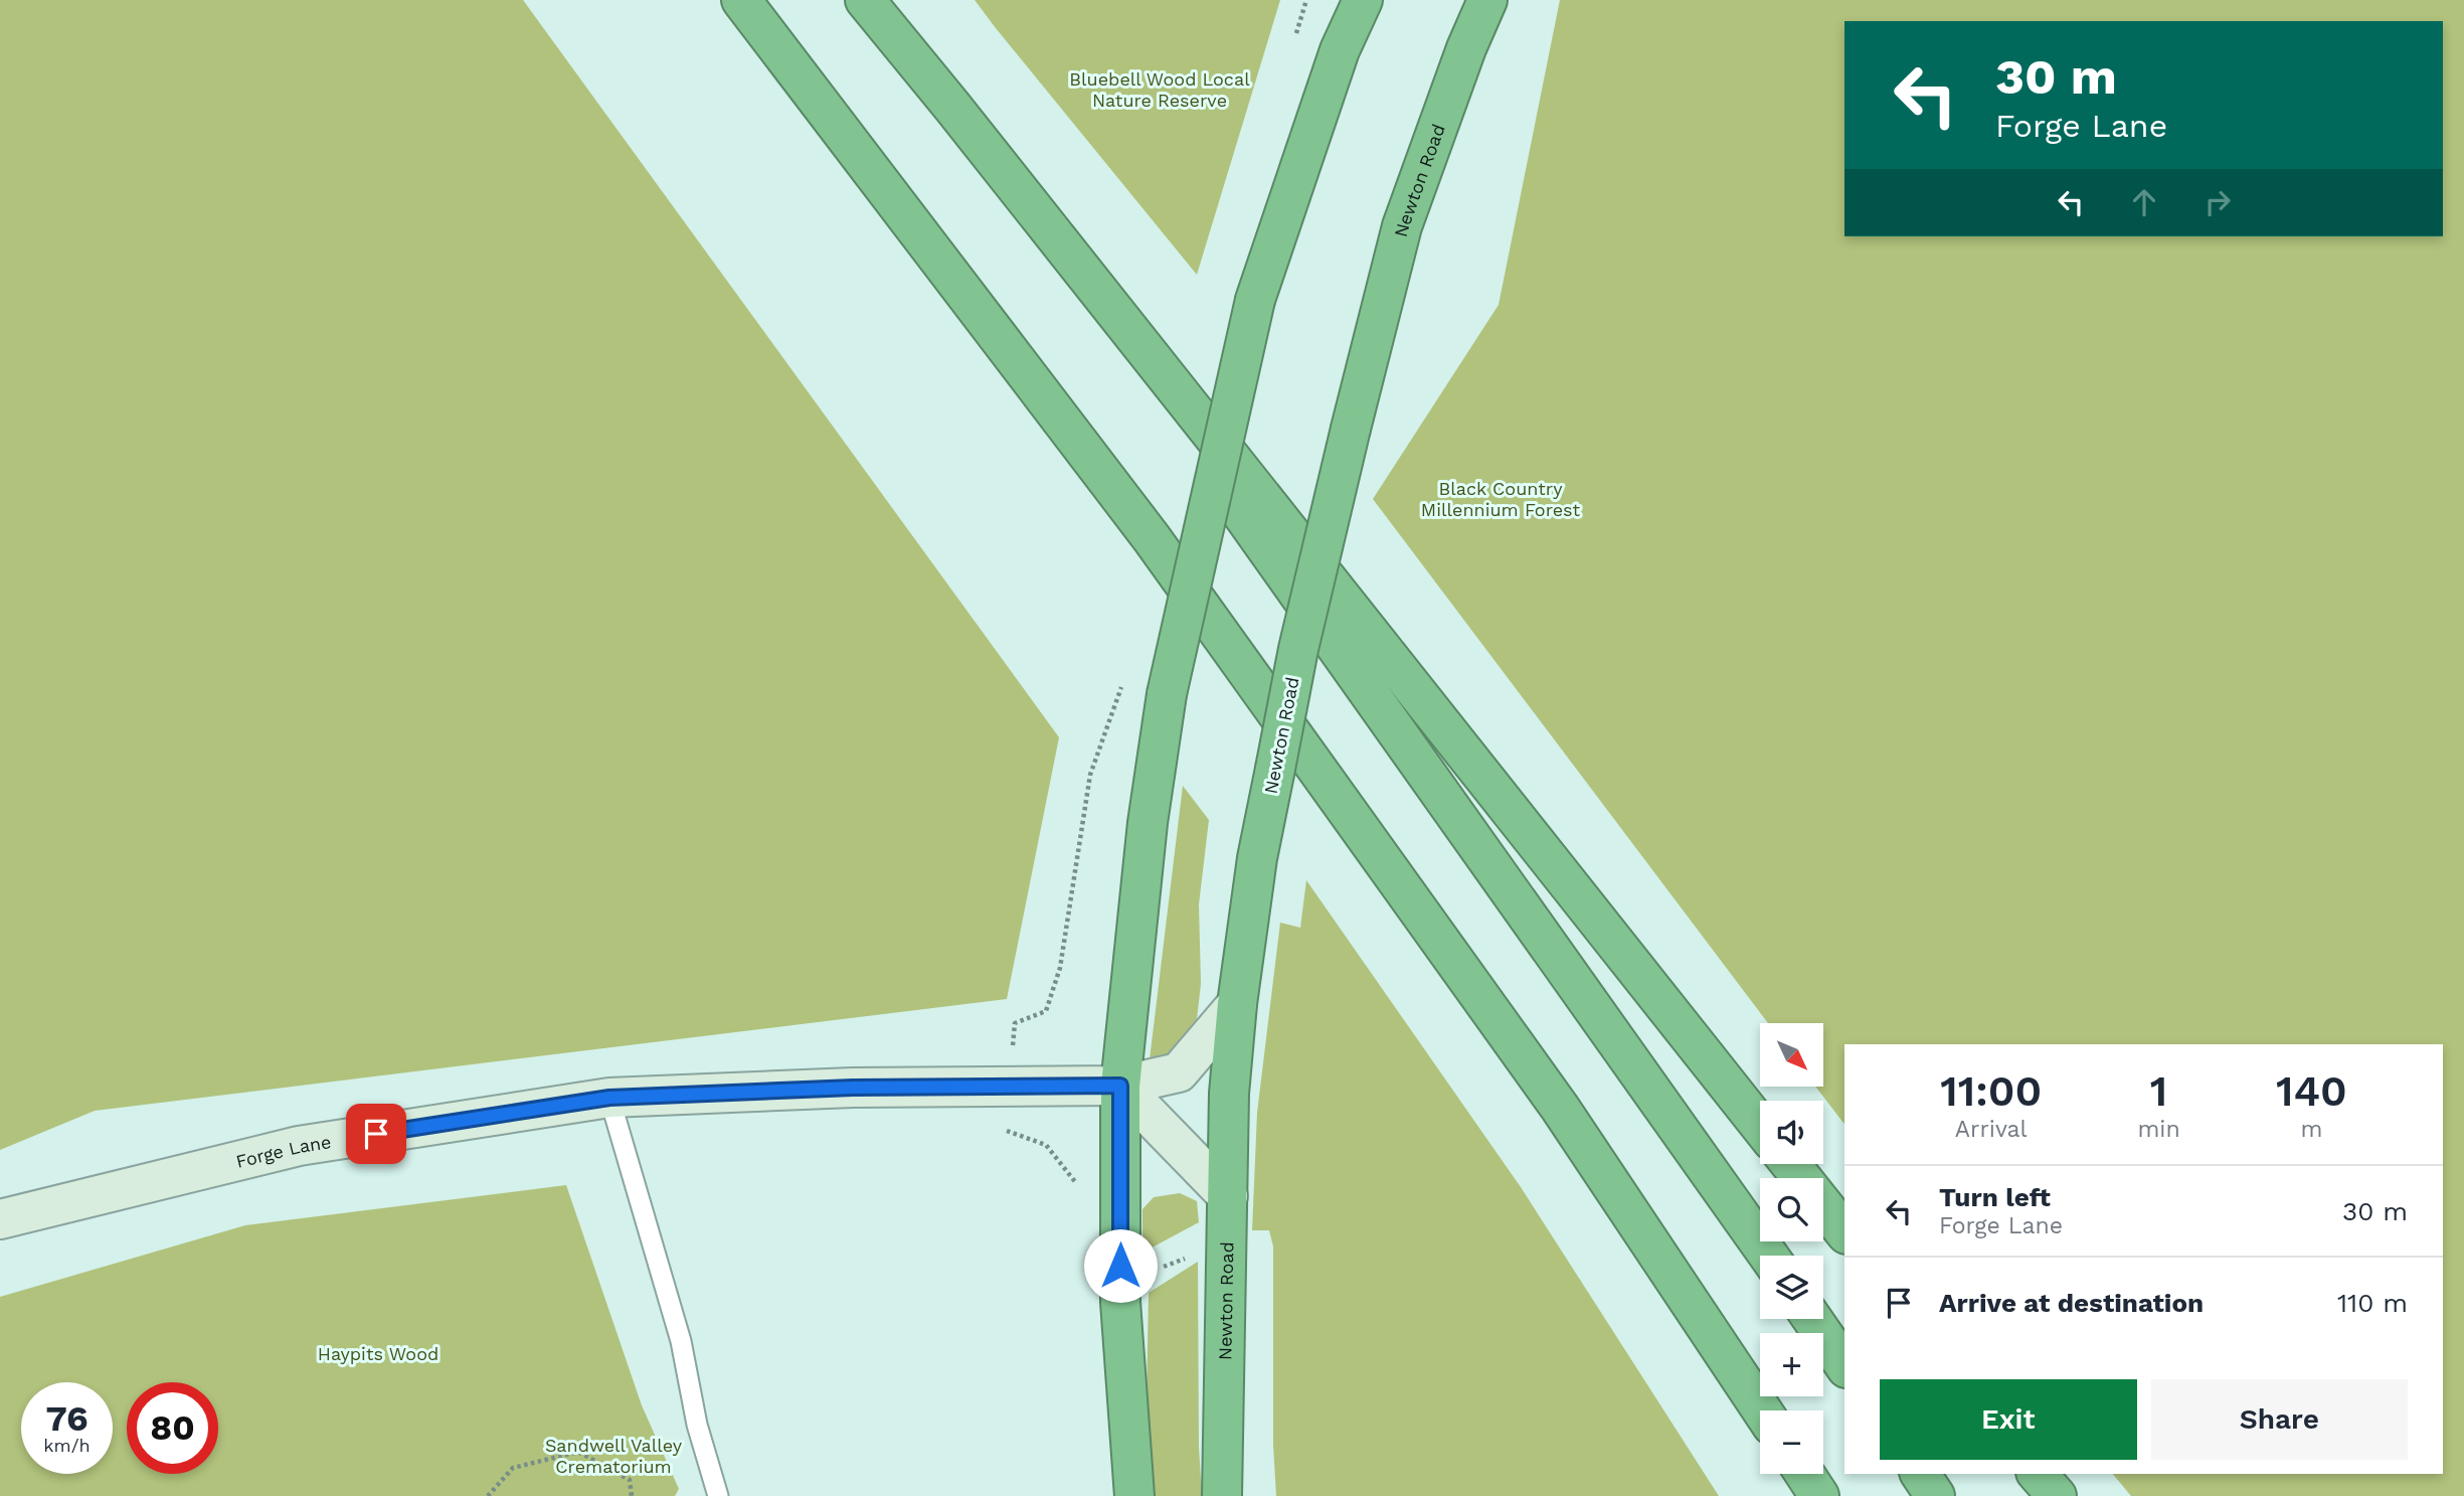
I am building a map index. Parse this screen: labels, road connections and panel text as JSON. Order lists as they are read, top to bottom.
{
  "streets": {
    "highway": ["Newton Road"],
    "street": ["Forge Lane"]
  },
  "crossings": [
    ["Newton Road", "Forge Lane"]
  ],
  "parks": [
    "Bluebell Wood Local Nature Reserve",
    "Black Country Millennium Forest",
    "Haypits Wood",
    "Sandwell Valley Crematorium"
  ],
  "north": "bottom right",
  "page": {
    "turn": ["30 m", "Forge Lane"],
    "map_buttons": ["+", "−"],
    "eta": [
      "11:00",
      "Arrival",
      "1",
      "min",
      "140",
      "m"
    ],
    "list": [
      {
        "name": "Turn left",
        "note": "Forge Lane",
        "value": "30 m"
      },
      {
        "name": "Arrive at destination",
        "value": "110 m"
      }
    ],
    "buttons": ["Exit", "Share"],
    "speed": "76 km/h",
    "limit": "80"
  }
}
